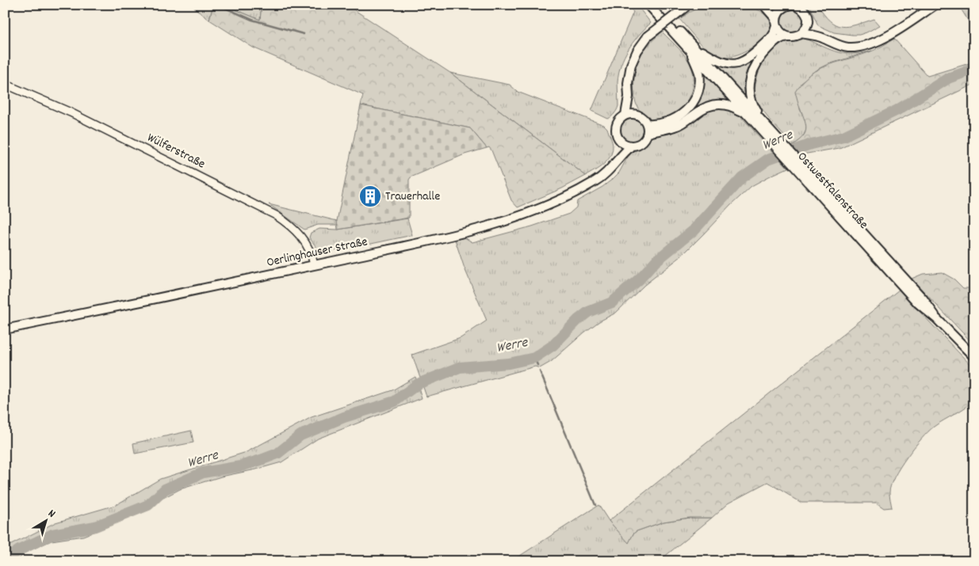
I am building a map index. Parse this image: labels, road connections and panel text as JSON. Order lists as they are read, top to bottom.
{
  "streets": {
    "main road": ["Ostwestfalenstraße", "Oerlinghauser Straße"],
    "street": ["Wülferstraße"]
  },
  "crossings": [
    ["Wülferstraße", "Oerlinghauser Straße"]
  ],
  "water": ["Werre"],
  "places": {
    "building": ["Trauerhalle"]
  },
  "north": "top right"
}
